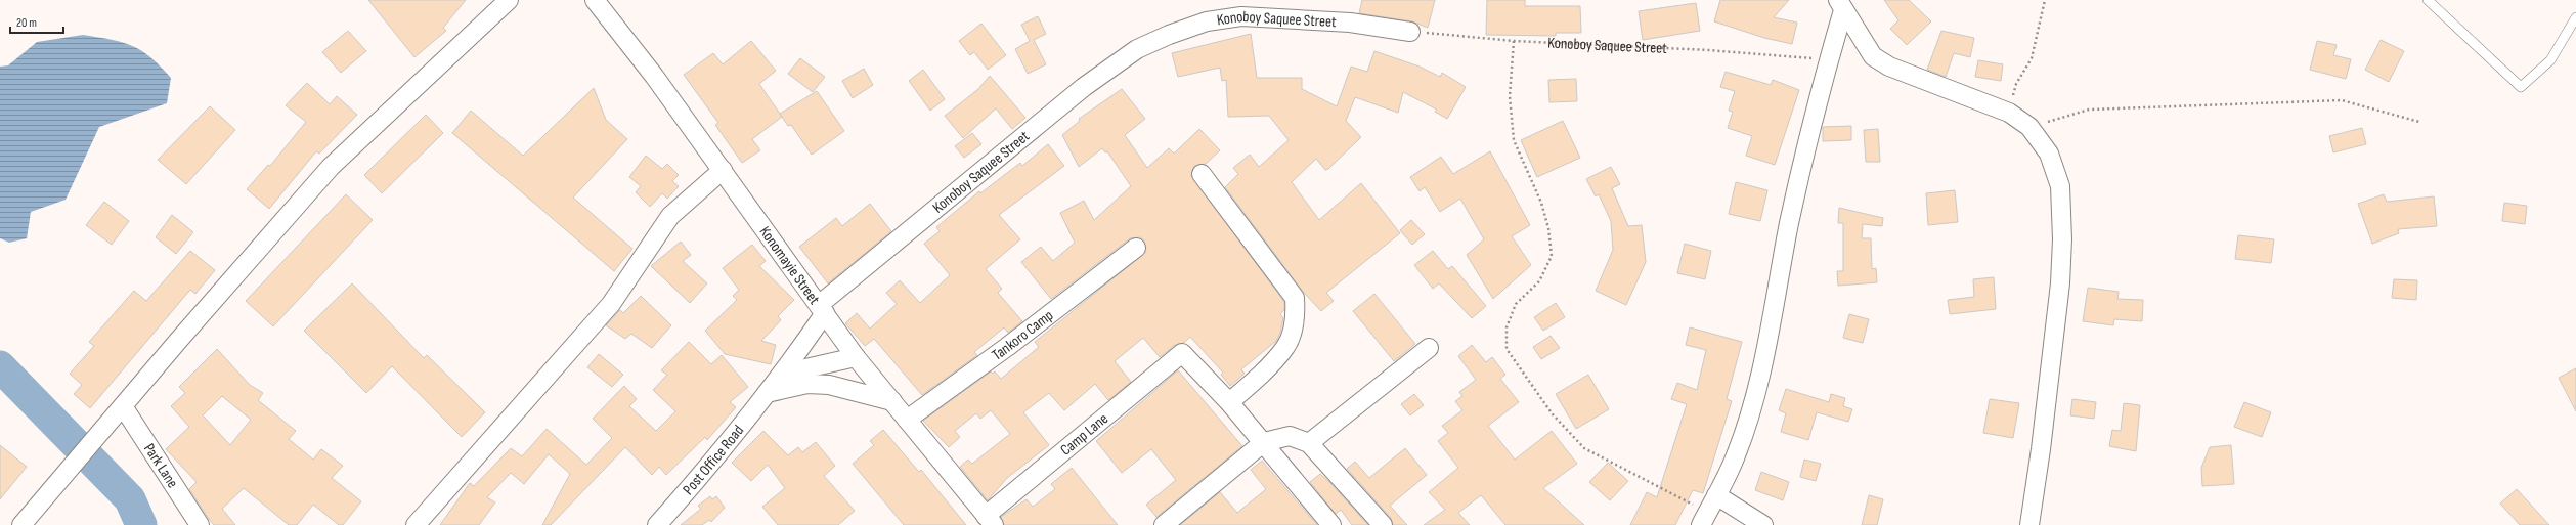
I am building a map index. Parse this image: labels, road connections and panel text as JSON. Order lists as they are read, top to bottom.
{
  "streets": {
    "street": [
      "Konoboy Saquee Street",
      "Konomayie Street",
      "Tankoro Camp",
      "Camp Lane",
      "Post Office Road",
      "Park Lane"
    ]
  },
  "crossings": [
    ["Konoboy Saquee Street", "Konomayie Street"],
    ["Konoboy Saquee Street", "Post Office Road"],
    ["Konomayie Street", "Tankoro Camp"],
    ["Konomayie Street", "Camp Lane"],
    ["Konomayie Street", "Post Office Road"]
  ],
  "scale_bar": "20 m"
}
